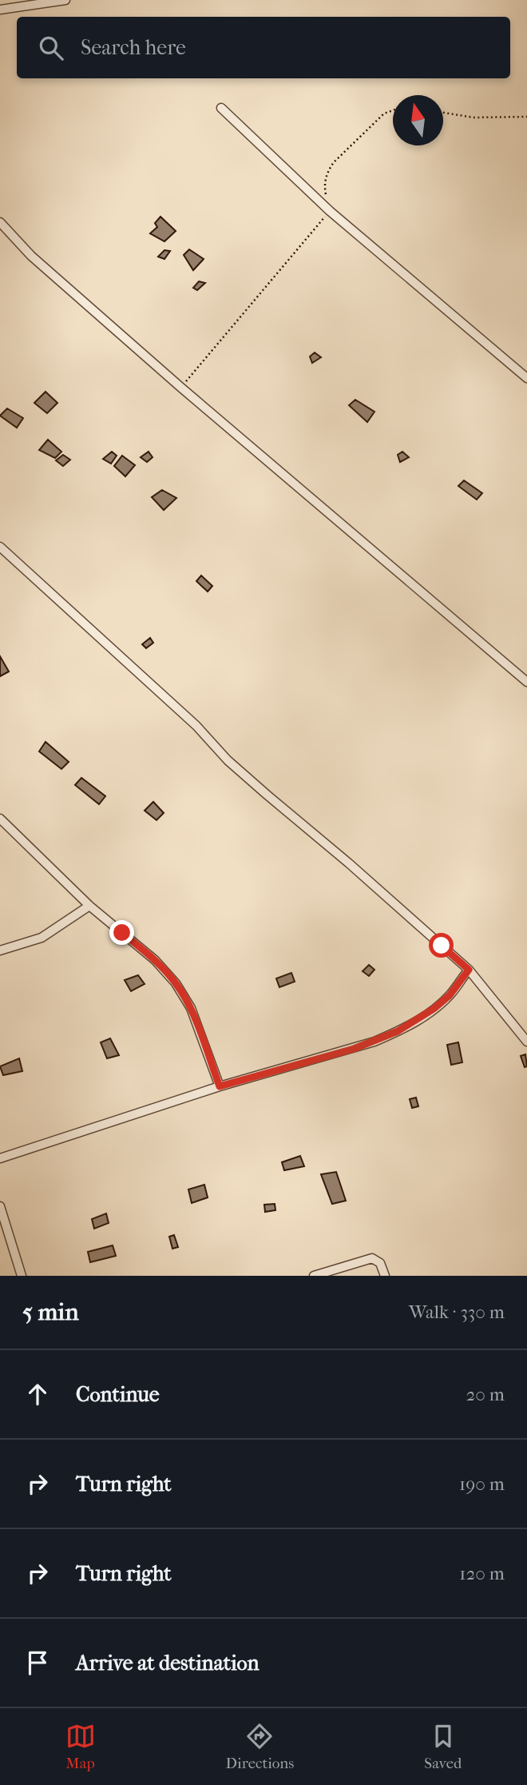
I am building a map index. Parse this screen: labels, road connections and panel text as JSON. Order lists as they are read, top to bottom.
{
  "north": "top",
  "page": {
    "search": "Search here",
    "heading": ["5 min", "Walk · 330 m"],
    "list": [
      ["Continue", "20 m"],
      ["Turn right", "190 m"],
      ["Turn right", "120 m"],
      "Arrive at destination"
    ],
    "nav": ["Map", "Directions", "Saved"]
  }
}
